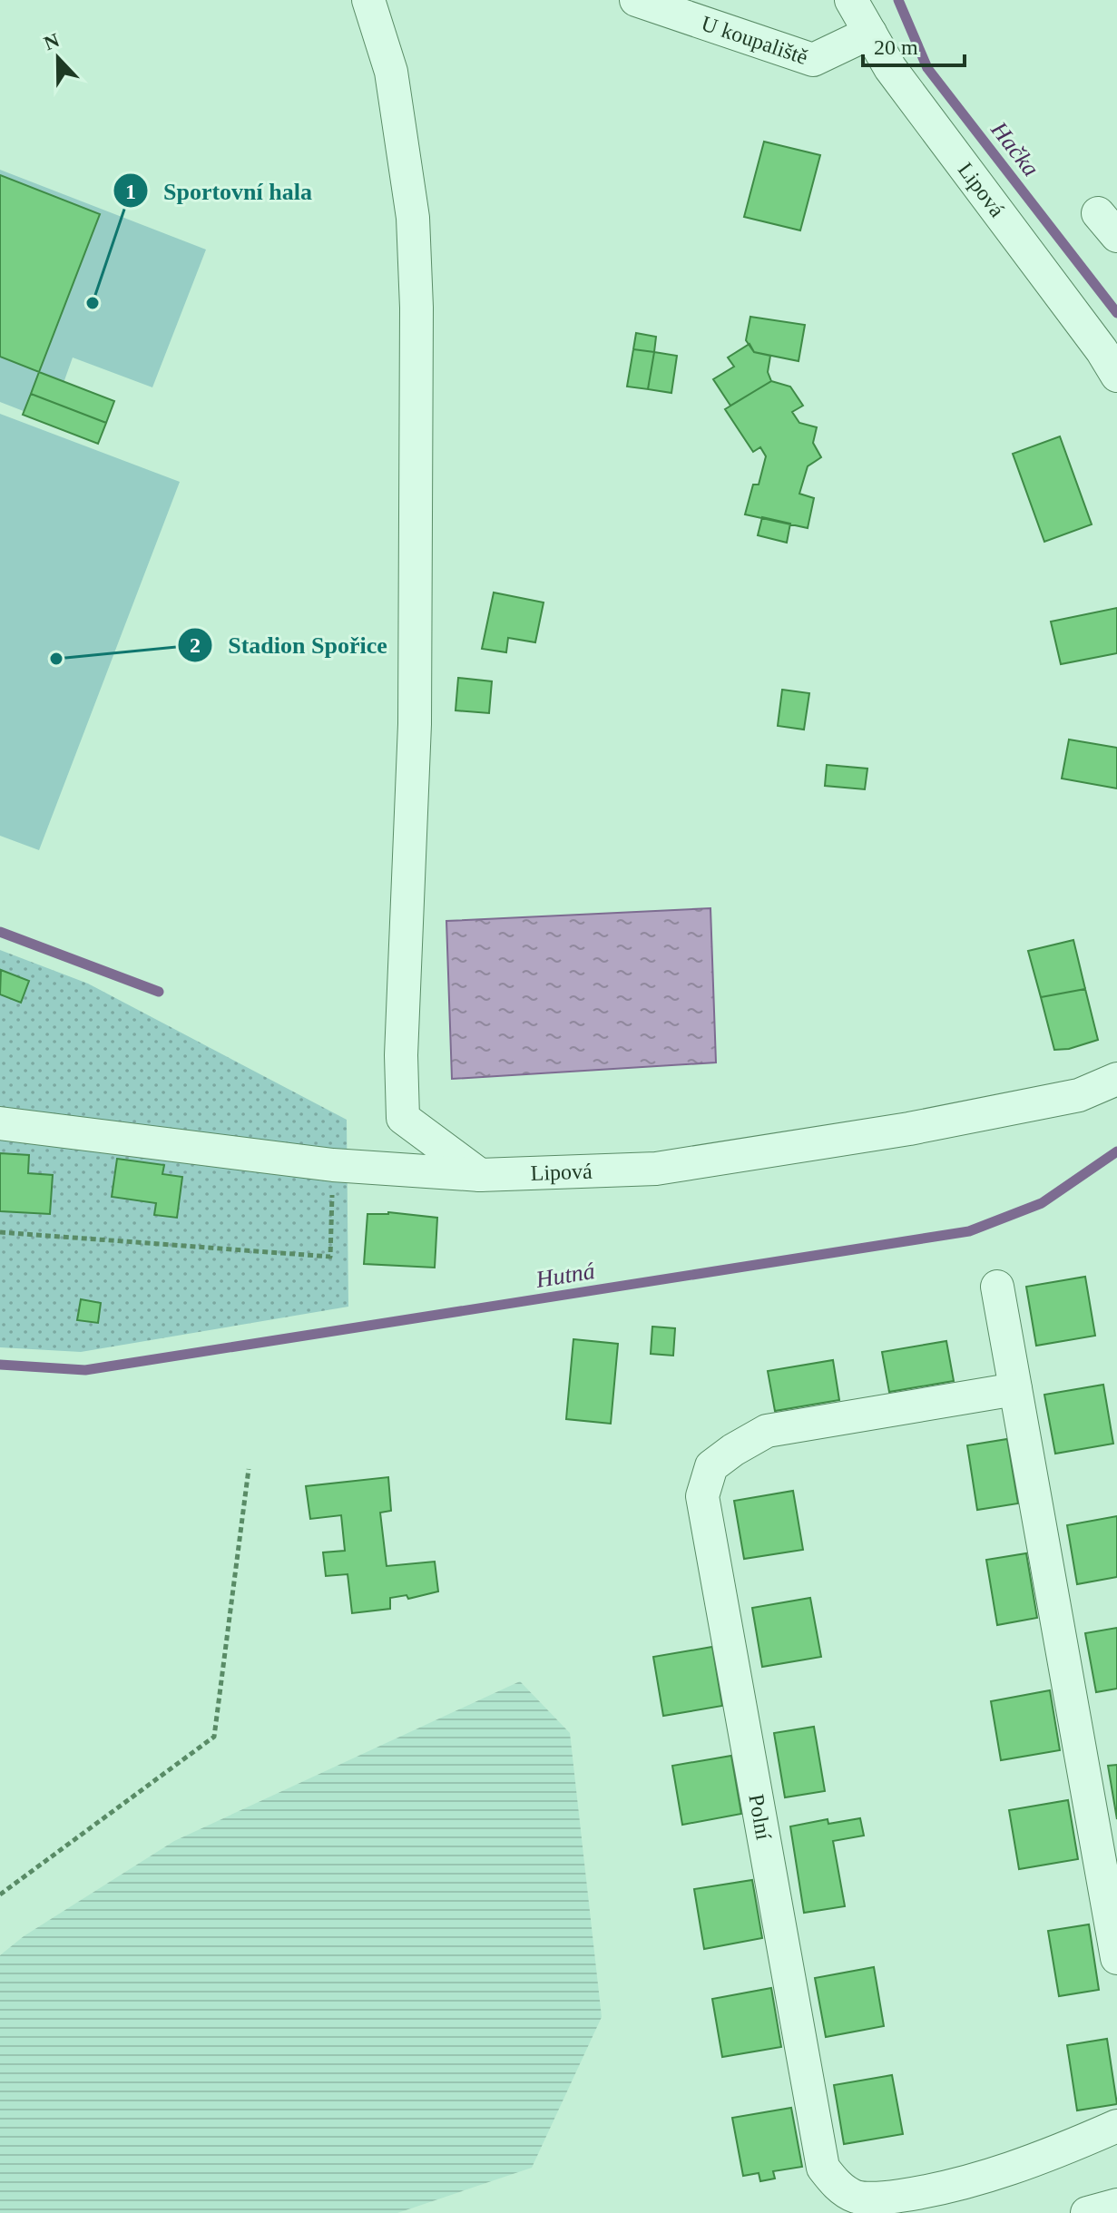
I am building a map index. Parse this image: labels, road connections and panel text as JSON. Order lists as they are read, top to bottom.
{
  "streets": {
    "street": ["U koupaliště", "Lipová", "Polní"]
  },
  "crossings": [
    ["U koupaliště", "Lipová"]
  ],
  "water": ["Hačka", "Hutná"],
  "places": ["Sportovní hala", "Stadion Spořice"],
  "scale_bar": "20 m",
  "north": "top"
}
